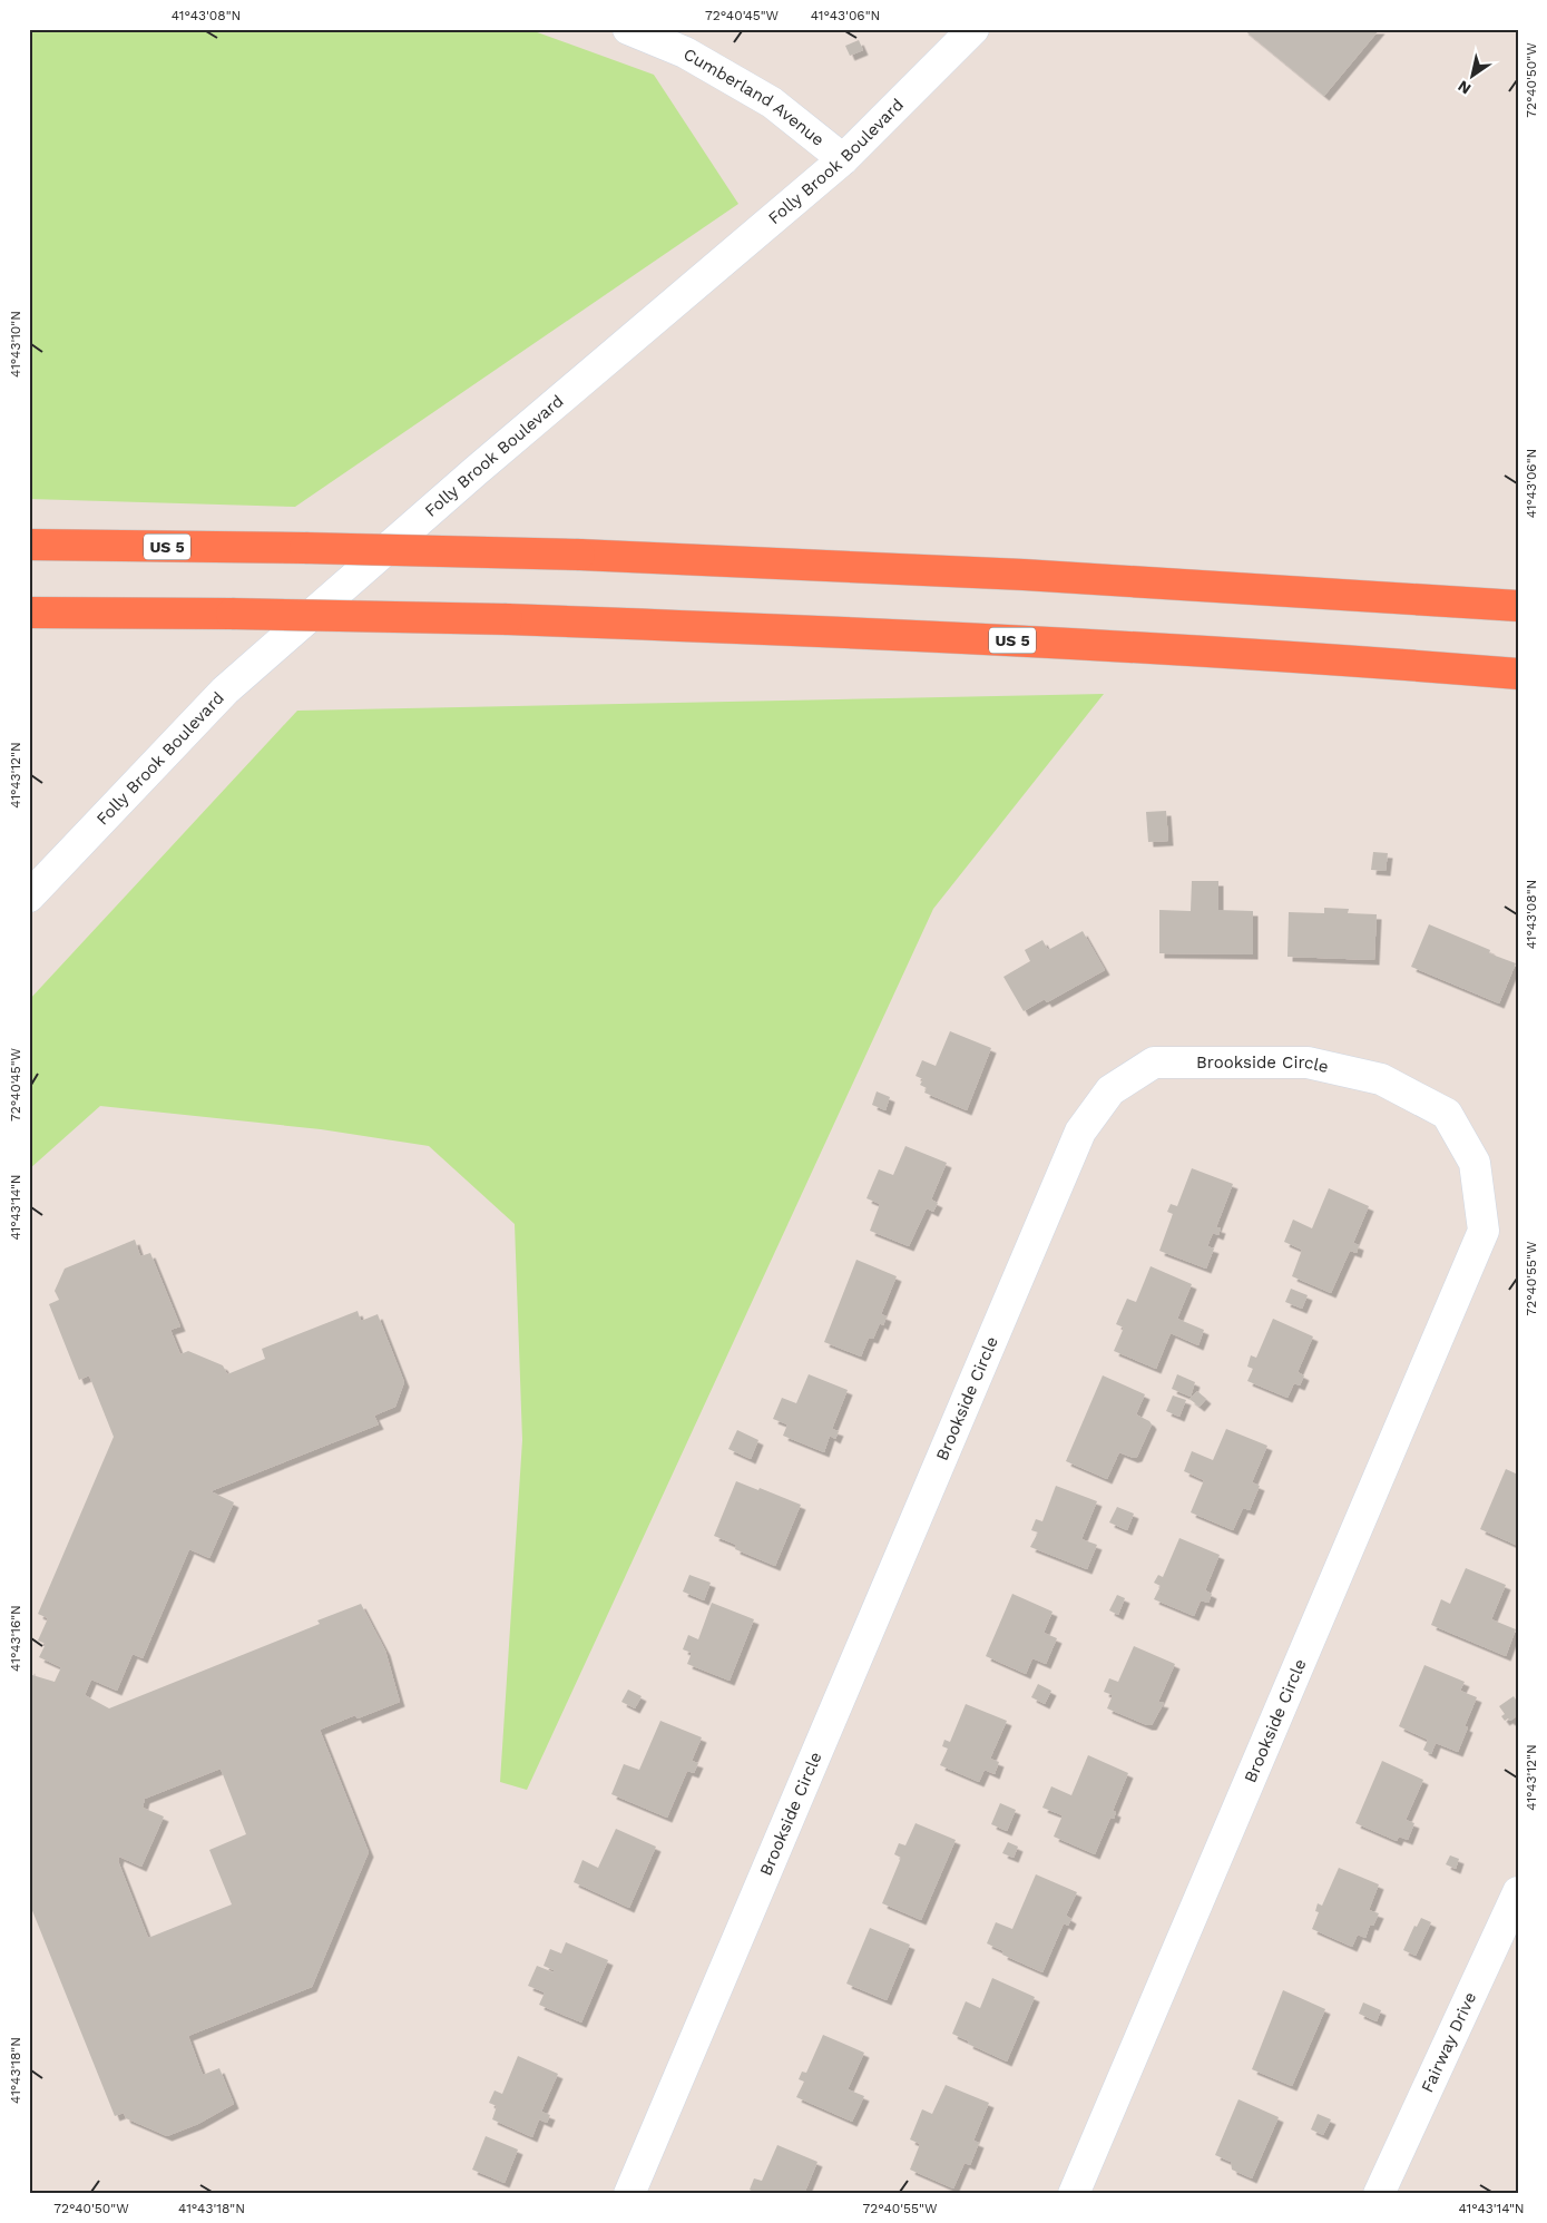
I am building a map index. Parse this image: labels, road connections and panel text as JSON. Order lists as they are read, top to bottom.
{
  "streets": {
    "highway": ["US 5"],
    "street": [
      "Cumberland Avenue",
      "Folly Brook Boulevard",
      "Brookside Circle",
      "Fairway Drive"
    ]
  },
  "crossings": [
    ["Cumberland Avenue", "Folly Brook Boulevard"]
  ],
  "north": "bottom left",
  "coordinates": [
    "41°43'08\"N",
    "72°40'45\"W",
    "41°43'06\"N",
    "72°40'50\"W",
    "41°43'10\"N",
    "41°43'12\"N",
    "41°43'14\"N",
    "72°40'55\"W",
    "41°43'16\"N",
    "41°43'18\"N"
  ]
}
